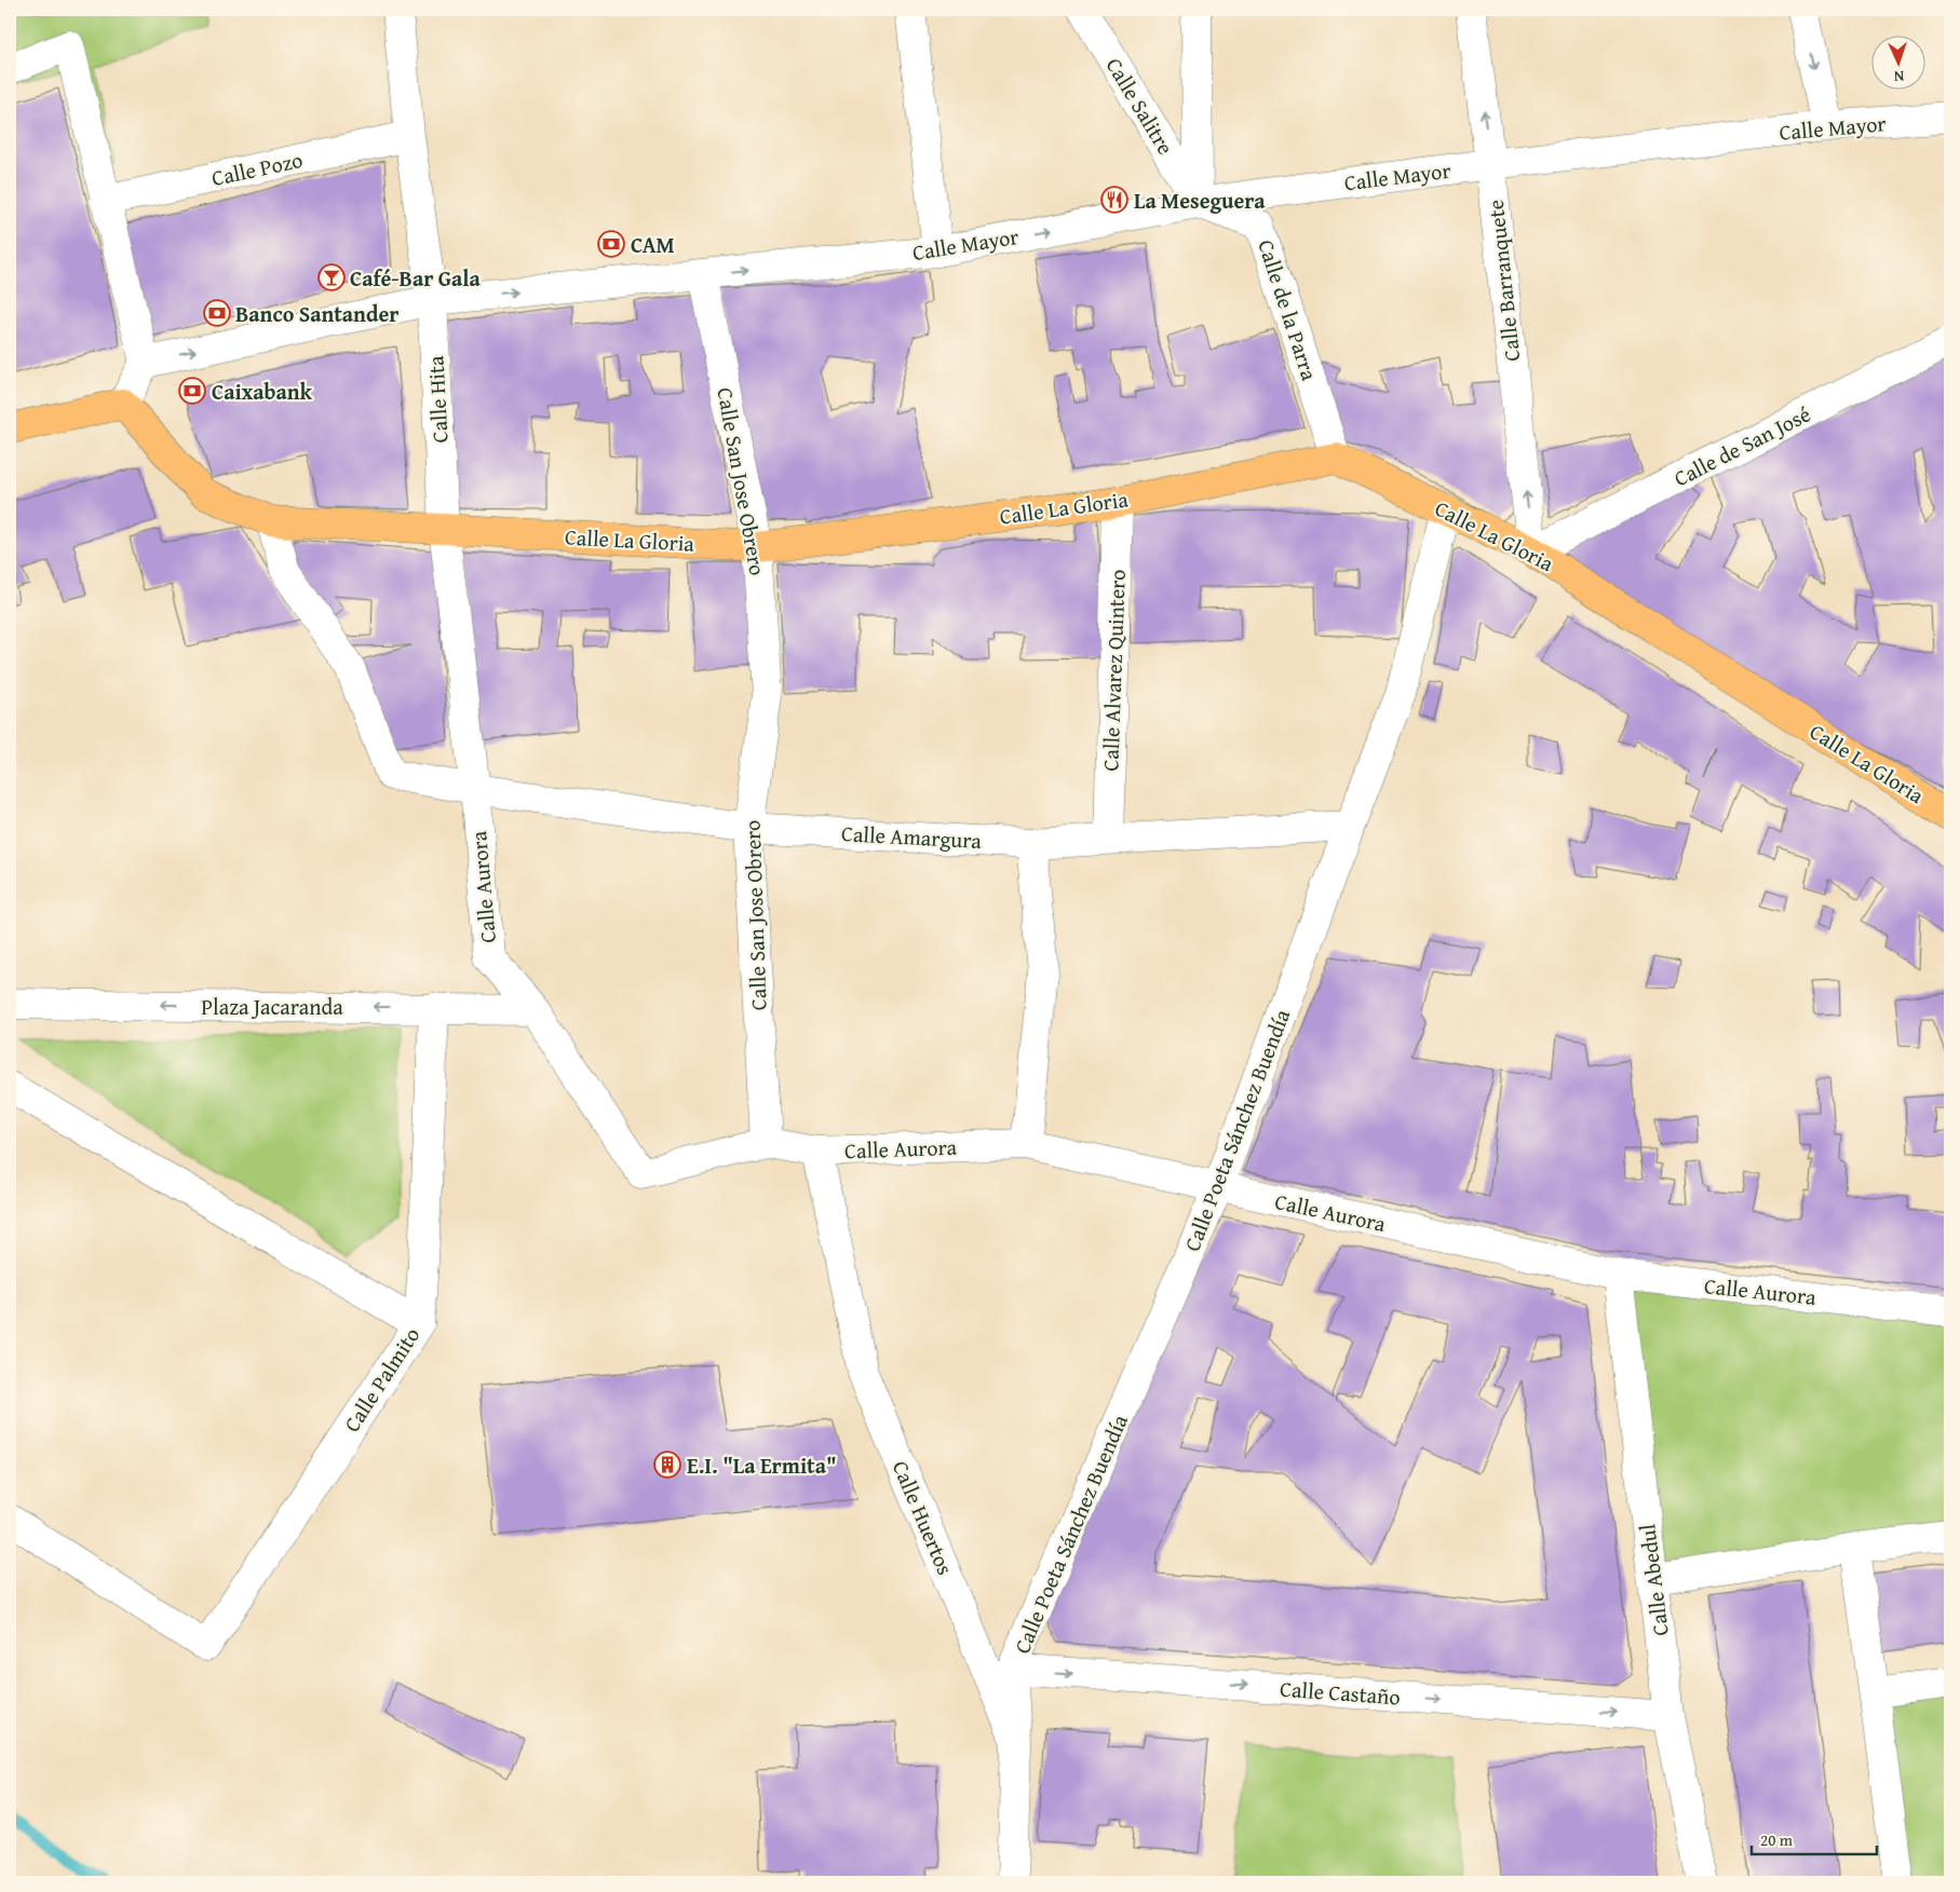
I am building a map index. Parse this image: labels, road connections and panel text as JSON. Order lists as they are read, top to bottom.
{
  "streets": {
    "main road": ["Calle La Gloria"],
    "street": [
      "Calle Salitre",
      "Calle Mayor",
      "Calle Pozo",
      "Calle Barranquete",
      "Calle de la Parra",
      "Calle Hita",
      "Calle de San José",
      "Calle San Jose Obrero",
      "Calle Alvarez Quintero",
      "Calle Amargura",
      "Calle Aurora",
      "Plaza Jacaranda",
      "Calle Poeta Sánchez Buendía",
      "Calle Palmito",
      "Calle Huertos",
      "Calle Abedul",
      "Calle Castaño"
    ]
  },
  "crossings": [
    ["Calle Salitre", "Calle Mayor"],
    ["Calle Salitre", "Calle de la Parra"],
    ["Calle Mayor", "Calle Barranquete"],
    ["Calle Mayor", "Calle de la Parra"],
    ["Calle Mayor", "Calle Hita"],
    ["Calle Mayor", "Calle San Jose Obrero"],
    ["Calle Pozo", "Calle Hita"],
    ["Calle Barranquete", "Calle de San José"],
    ["Calle Barranquete", "Calle La Gloria"],
    ["Calle de la Parra", "Calle La Gloria"],
    ["Calle Hita", "Calle La Gloria"],
    ["Calle Hita", "Calle Amargura"],
    ["Calle Hita", "Calle Aurora"],
    ["Calle de San José", "Calle La Gloria"],
    ["Calle San Jose Obrero", "Calle La Gloria"],
    ["Calle San Jose Obrero", "Calle Amargura"],
    ["Calle San Jose Obrero", "Calle Aurora"],
    ["Calle La Gloria", "Calle Alvarez Quintero"],
    ["Calle La Gloria", "Calle Poeta Sánchez Buendía"],
    ["Calle Alvarez Quintero", "Calle Amargura"],
    ["Calle Amargura", "Calle Aurora"],
    ["Calle Amargura", "Calle Poeta Sánchez Buendía"],
    ["Calle Aurora", "Plaza Jacaranda"],
    ["Calle Aurora", "Calle Poeta Sánchez Buendía"],
    ["Calle Aurora", "Calle Huertos"],
    ["Calle Aurora", "Calle Abedul"],
    ["Plaza Jacaranda", "Calle Palmito"],
    ["Calle Poeta Sánchez Buendía", "Calle Huertos"],
    ["Calle Poeta Sánchez Buendía", "Calle Castaño"],
    ["Calle Abedul", "Calle Castaño"]
  ],
  "one_way": [
    "Calle Mayor",
    "Calle Barranquete",
    "Plaza Jacaranda",
    "Calle Castaño"
  ],
  "places": {
    "restaurant": ["La Meseguera"],
    "bank": ["CAM", "Banco Santander", "Caixabank"],
    "bar": ["Café-Bar Gala"],
    "building": ["E.I. \"La Ermita\""]
  },
  "scale_bar": "20 m",
  "north": "bottom"
}
